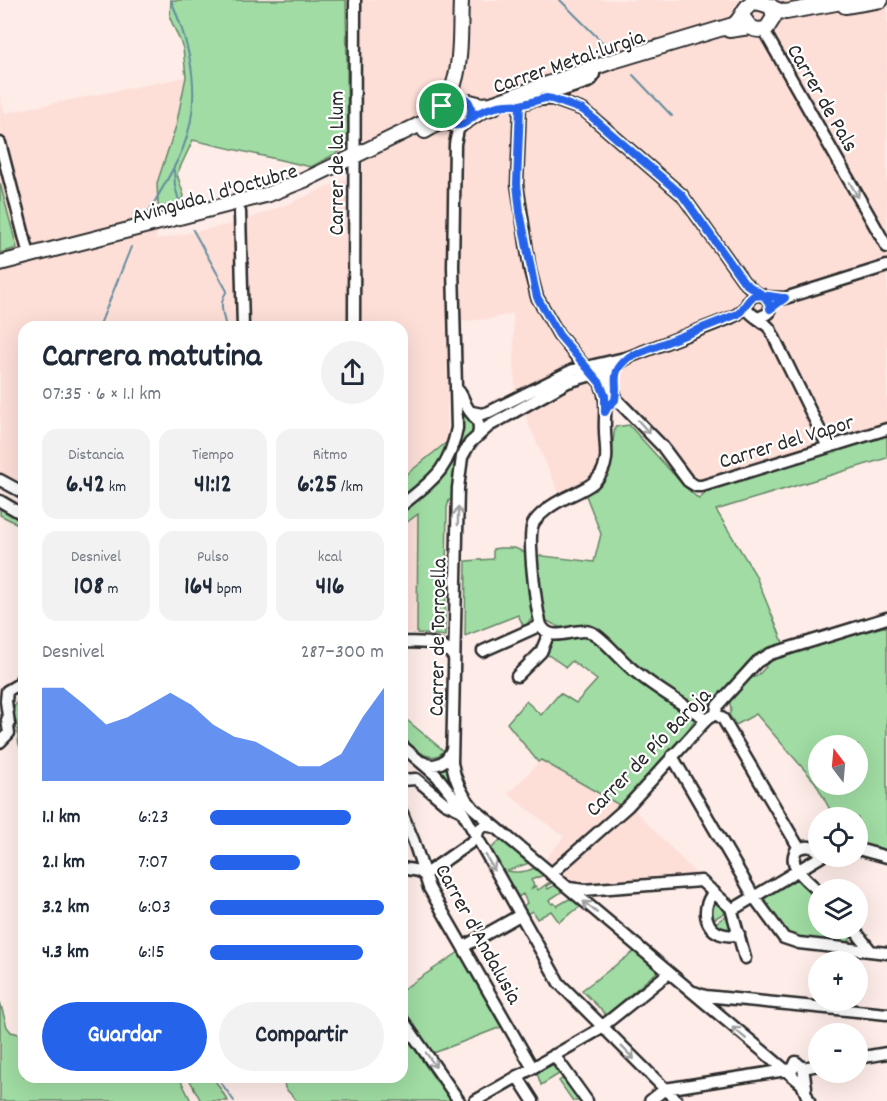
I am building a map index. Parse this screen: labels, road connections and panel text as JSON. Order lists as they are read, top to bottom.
{
  "streets": {
    "main road": ["Carrer Metal·lurgia", "Avinguda 1 d'Octubre"],
    "street": [
      "Carrer de Pals",
      "Carrer de la Llum",
      "Carrer del Vapor",
      "Carrer de Torroella",
      "Carrer de Pío Baroja",
      "Carrer d'Andalusia"
    ]
  },
  "crossings": [
    ["Carrer Metal·lurgia", "Carrer de Pals"],
    ["Carrer Metal·lurgia", "Avinguda 1 d'Octubre"],
    ["Carrer de la Llum", "Avinguda 1 d'Octubre"],
    ["Carrer de Torroella", "Carrer de Pío Baroja"]
  ],
  "one_way": ["Carrer de Pals", "Carrer del Vapor"],
  "north": "top",
  "page": {
    "heading": ["Carrera matutina", "07:35 · 6 × 1.1 km"],
    "stats": [
      ["Distancia", "6.42 km"],
      ["Tiempo", "41:12"],
      ["Ritmo", "6:25 /km"],
      ["Desnivel", "108 m"],
      ["Pulso", "164 bpm"],
      ["kcal", "416"]
    ],
    "chart": ["Desnivel", "287–300 m"],
    "map_buttons": ["+", "−"],
    "list": [
      {
        "name": "1.1 km",
        "note": "6:23"
      },
      {
        "name": "2.1 km",
        "note": "7:07"
      },
      {
        "name": "3.2 km",
        "note": "6:03"
      },
      {
        "name": "4.3 km",
        "note": "6:15"
      }
    ],
    "buttons": ["Guardar", "Compartir"]
  }
}
